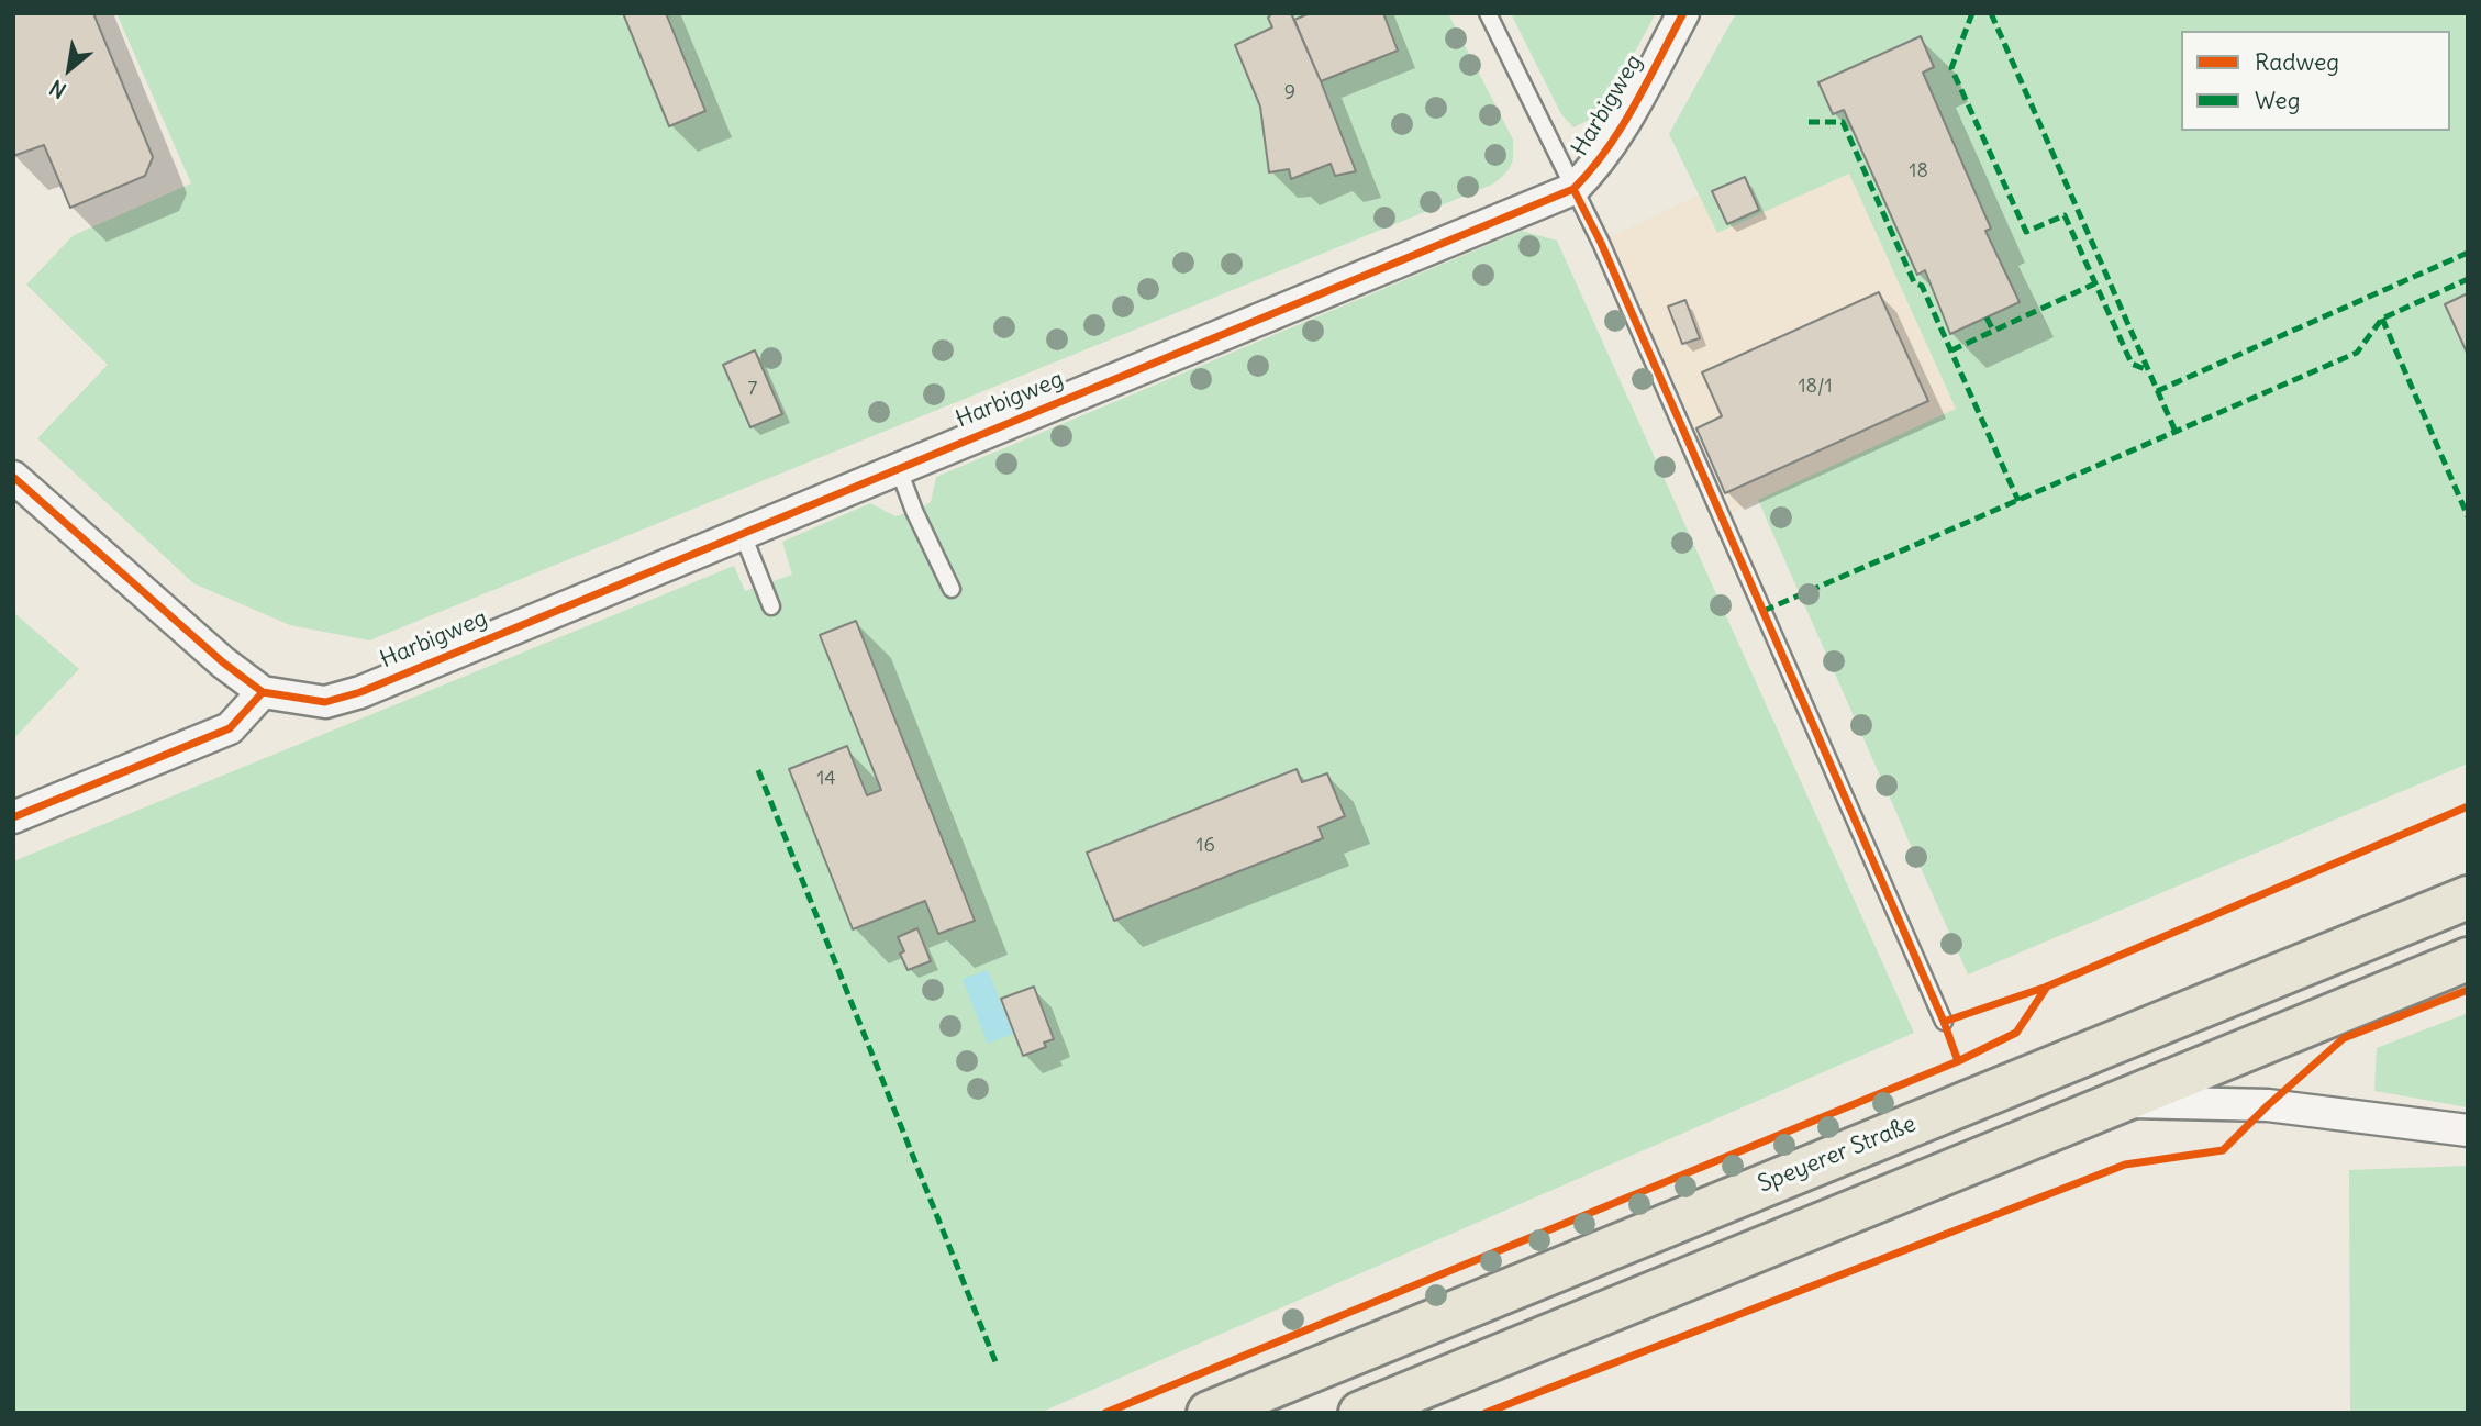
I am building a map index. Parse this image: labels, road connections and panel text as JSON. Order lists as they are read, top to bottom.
{
  "streets": {
    "main road": ["Speyerer Straße"],
    "street": ["Harbigweg"]
  },
  "house_numbers": [
    "9",
    "18",
    "18/1",
    "7",
    "14",
    "16"
  ],
  "legend": ["Radweg", "Weg"],
  "north": "bottom left"
}
